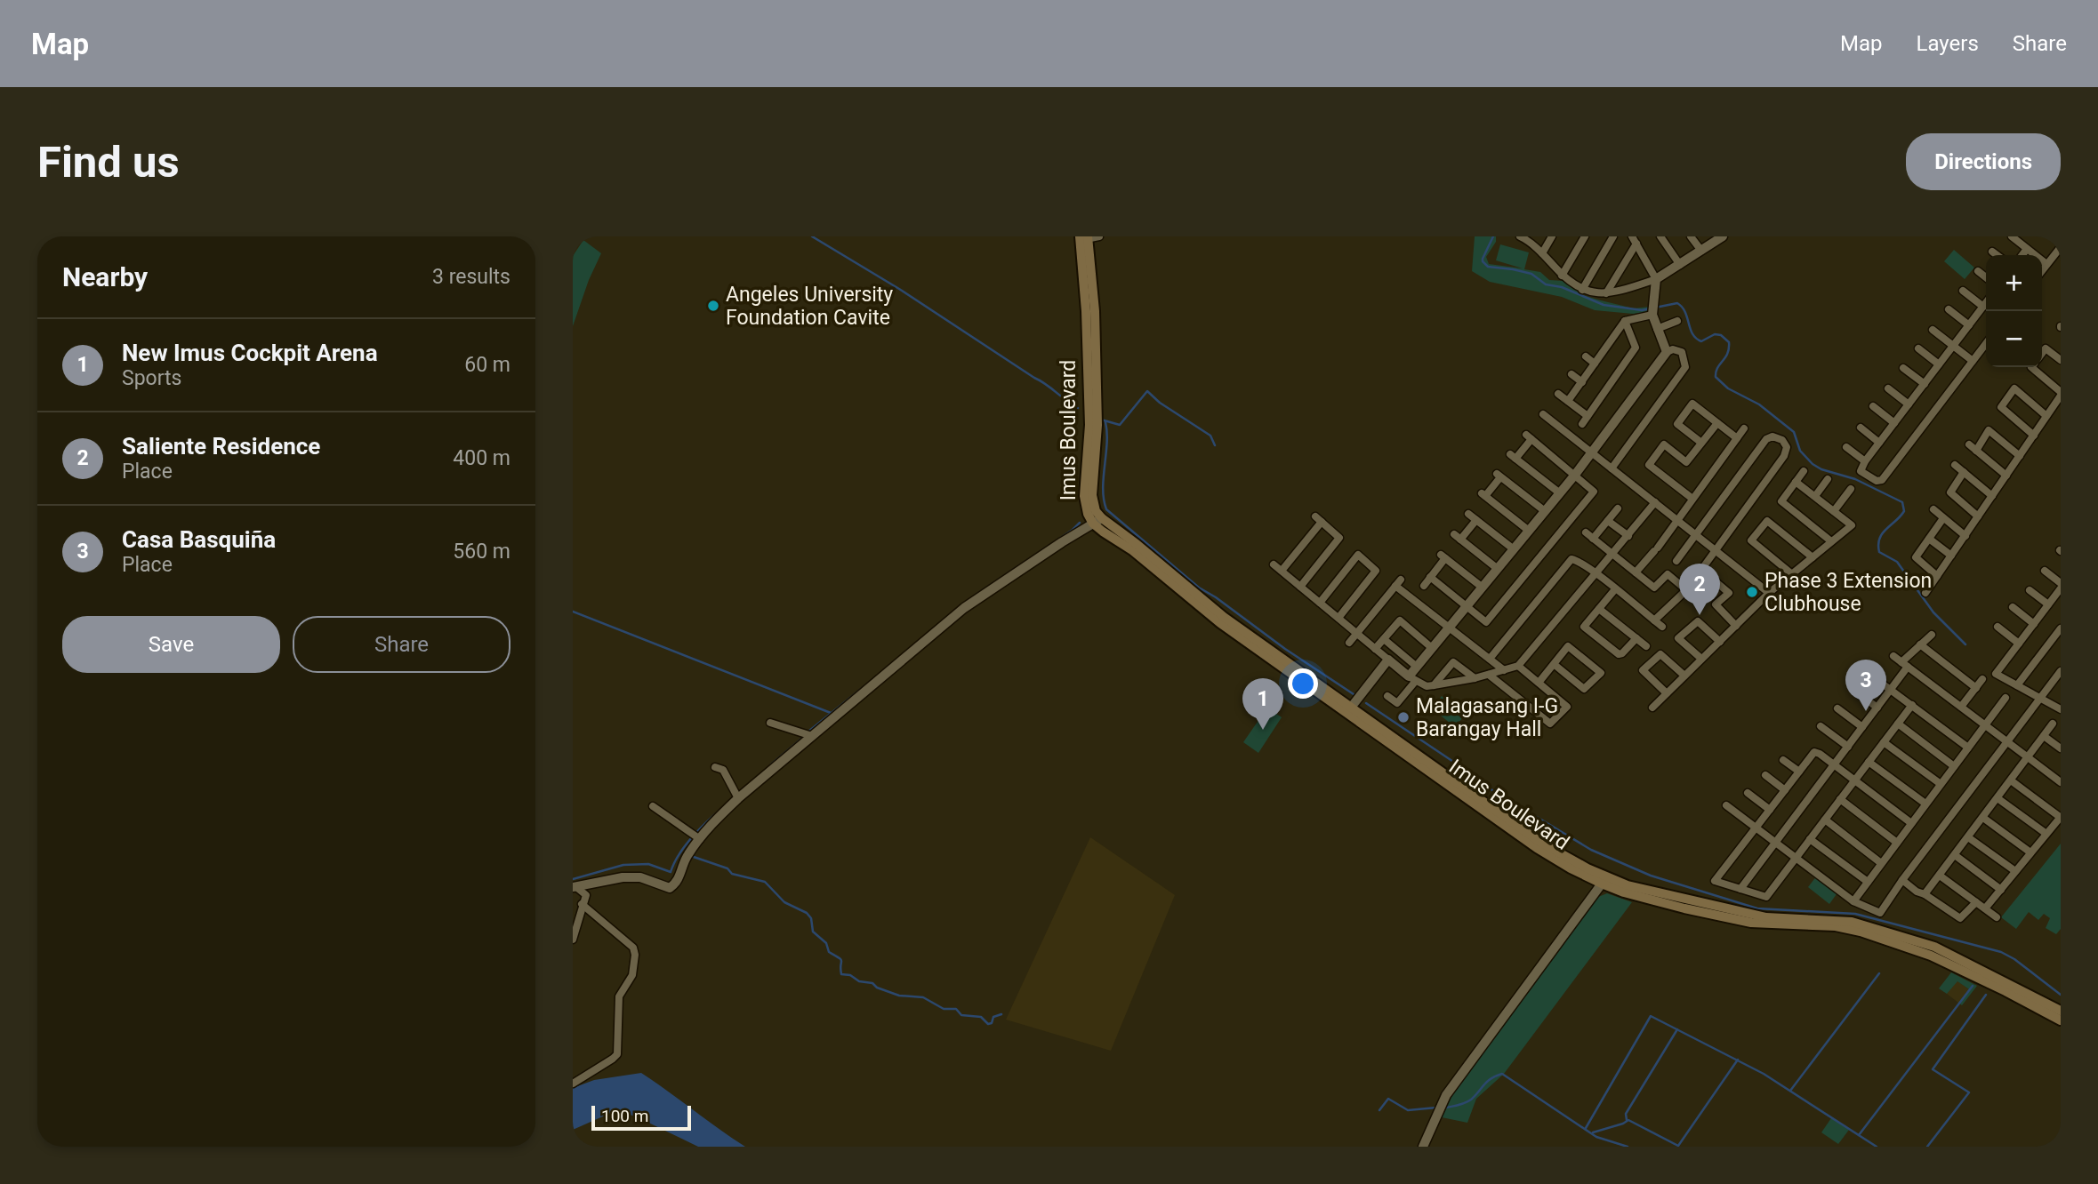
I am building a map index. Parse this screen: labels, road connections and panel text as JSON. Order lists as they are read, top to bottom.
{
  "streets": {
    "main road": ["Imus Boulevard"]
  },
  "places": ["Angeles University Foundation Cavite", "Phase 3 Extension Clubhouse", "Malagasang I-G Barangay Hall"],
  "scale_bar": "100 m",
  "page": {
    "header": "Map",
    "nav": ["Map", "Layers", "Share"],
    "buttons": [
      "Directions",
      ["Save", "Share"]
    ],
    "title": "Find us",
    "heading": ["Nearby", "3 results"],
    "map_buttons": ["+", "−"],
    "list": [
      {
        "mark": "1",
        "name": "New Imus Cockpit Arena",
        "note": "Sports",
        "value": "60 m"
      },
      {
        "mark": "2",
        "name": "Saliente Residence",
        "note": "Place",
        "value": "400 m"
      },
      {
        "mark": "3",
        "name": "Casa Basquiña",
        "note": "Place",
        "value": "560 m"
      }
    ],
    "pins": ["2", "3", "1"],
    "scale": "100 m"
  }
}
